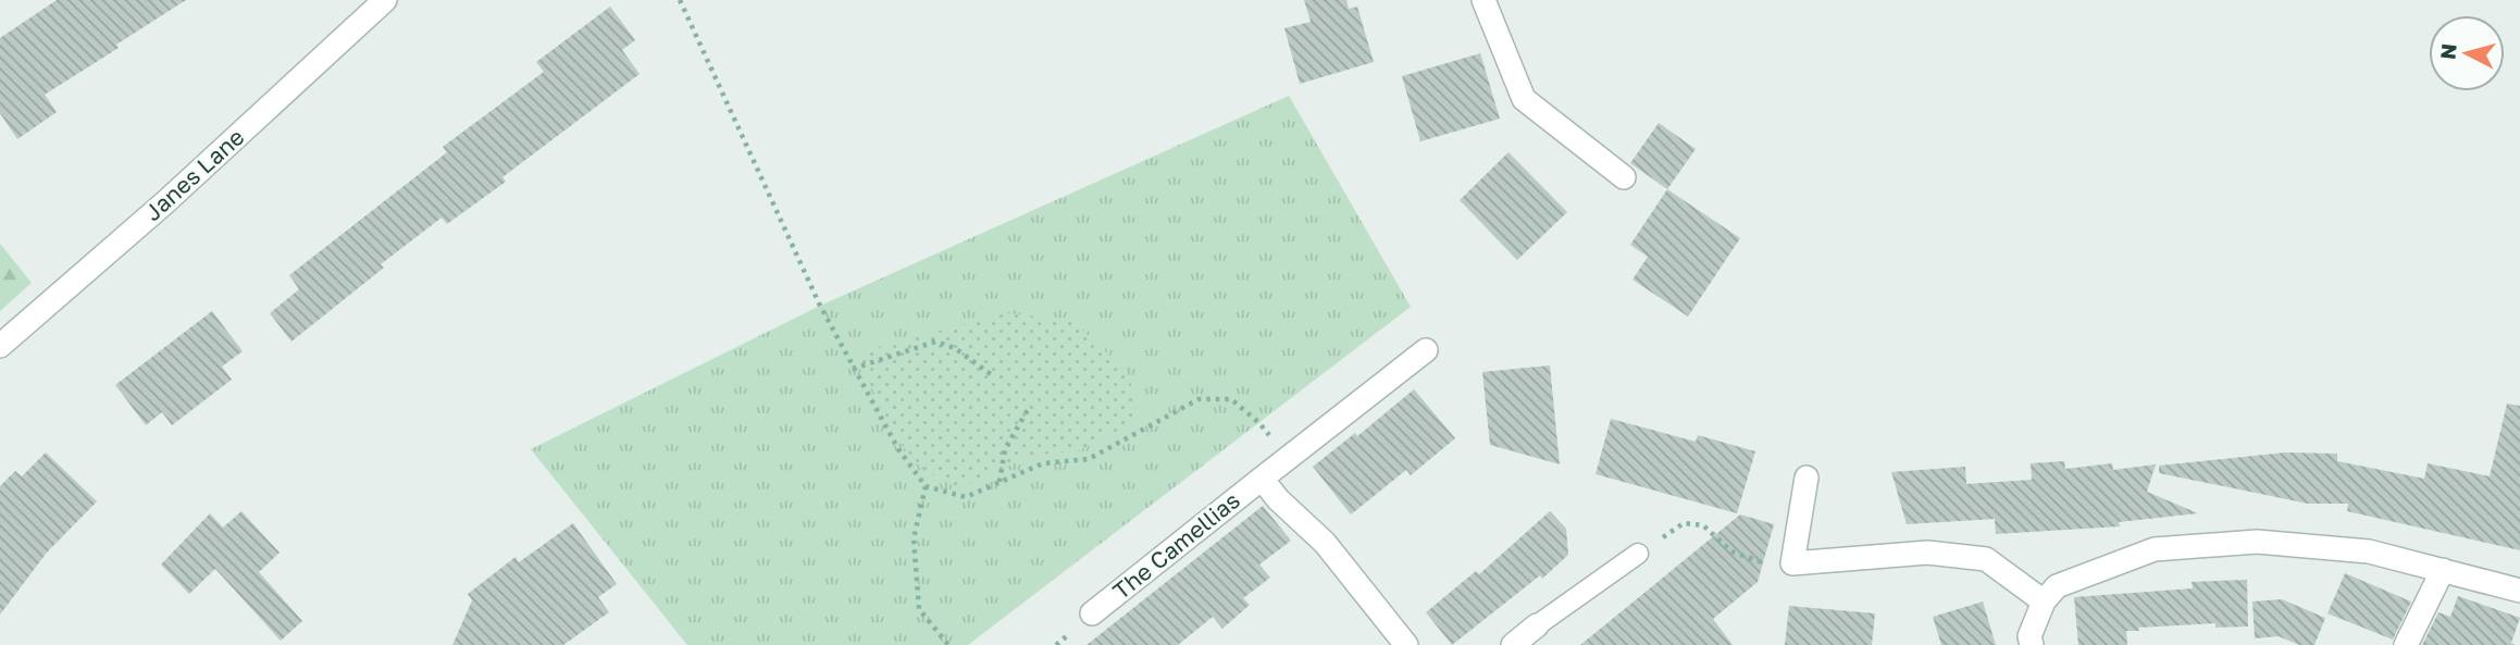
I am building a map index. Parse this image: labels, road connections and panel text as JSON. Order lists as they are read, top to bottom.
{
  "streets": {
    "street": ["Janes Lane", "The Camellias"]
  },
  "north": "left"
}
